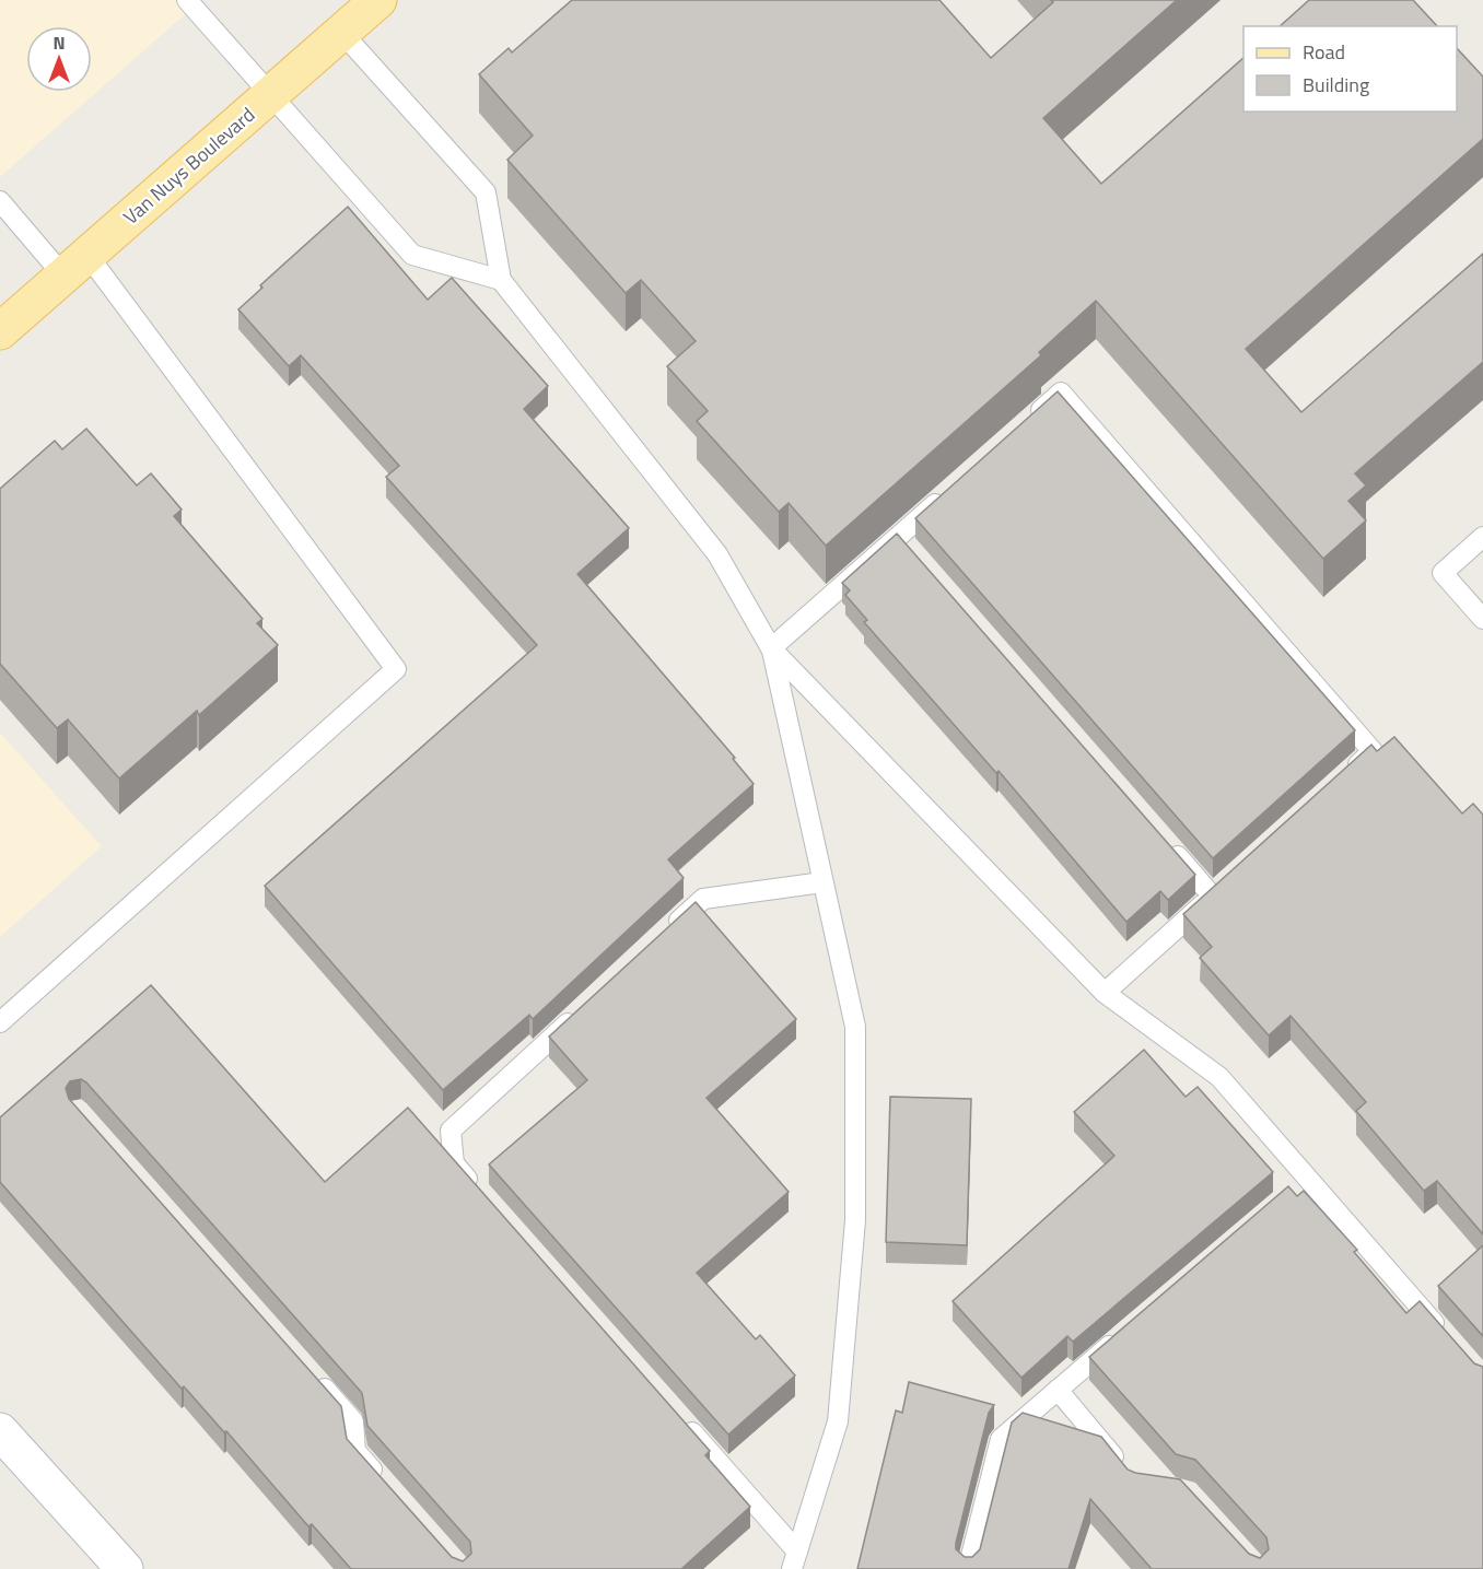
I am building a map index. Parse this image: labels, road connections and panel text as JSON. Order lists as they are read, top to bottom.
{
  "streets": {
    "main road": ["Van Nuys Boulevard"]
  },
  "legend": ["Road", "Building"],
  "north": "top"
}
